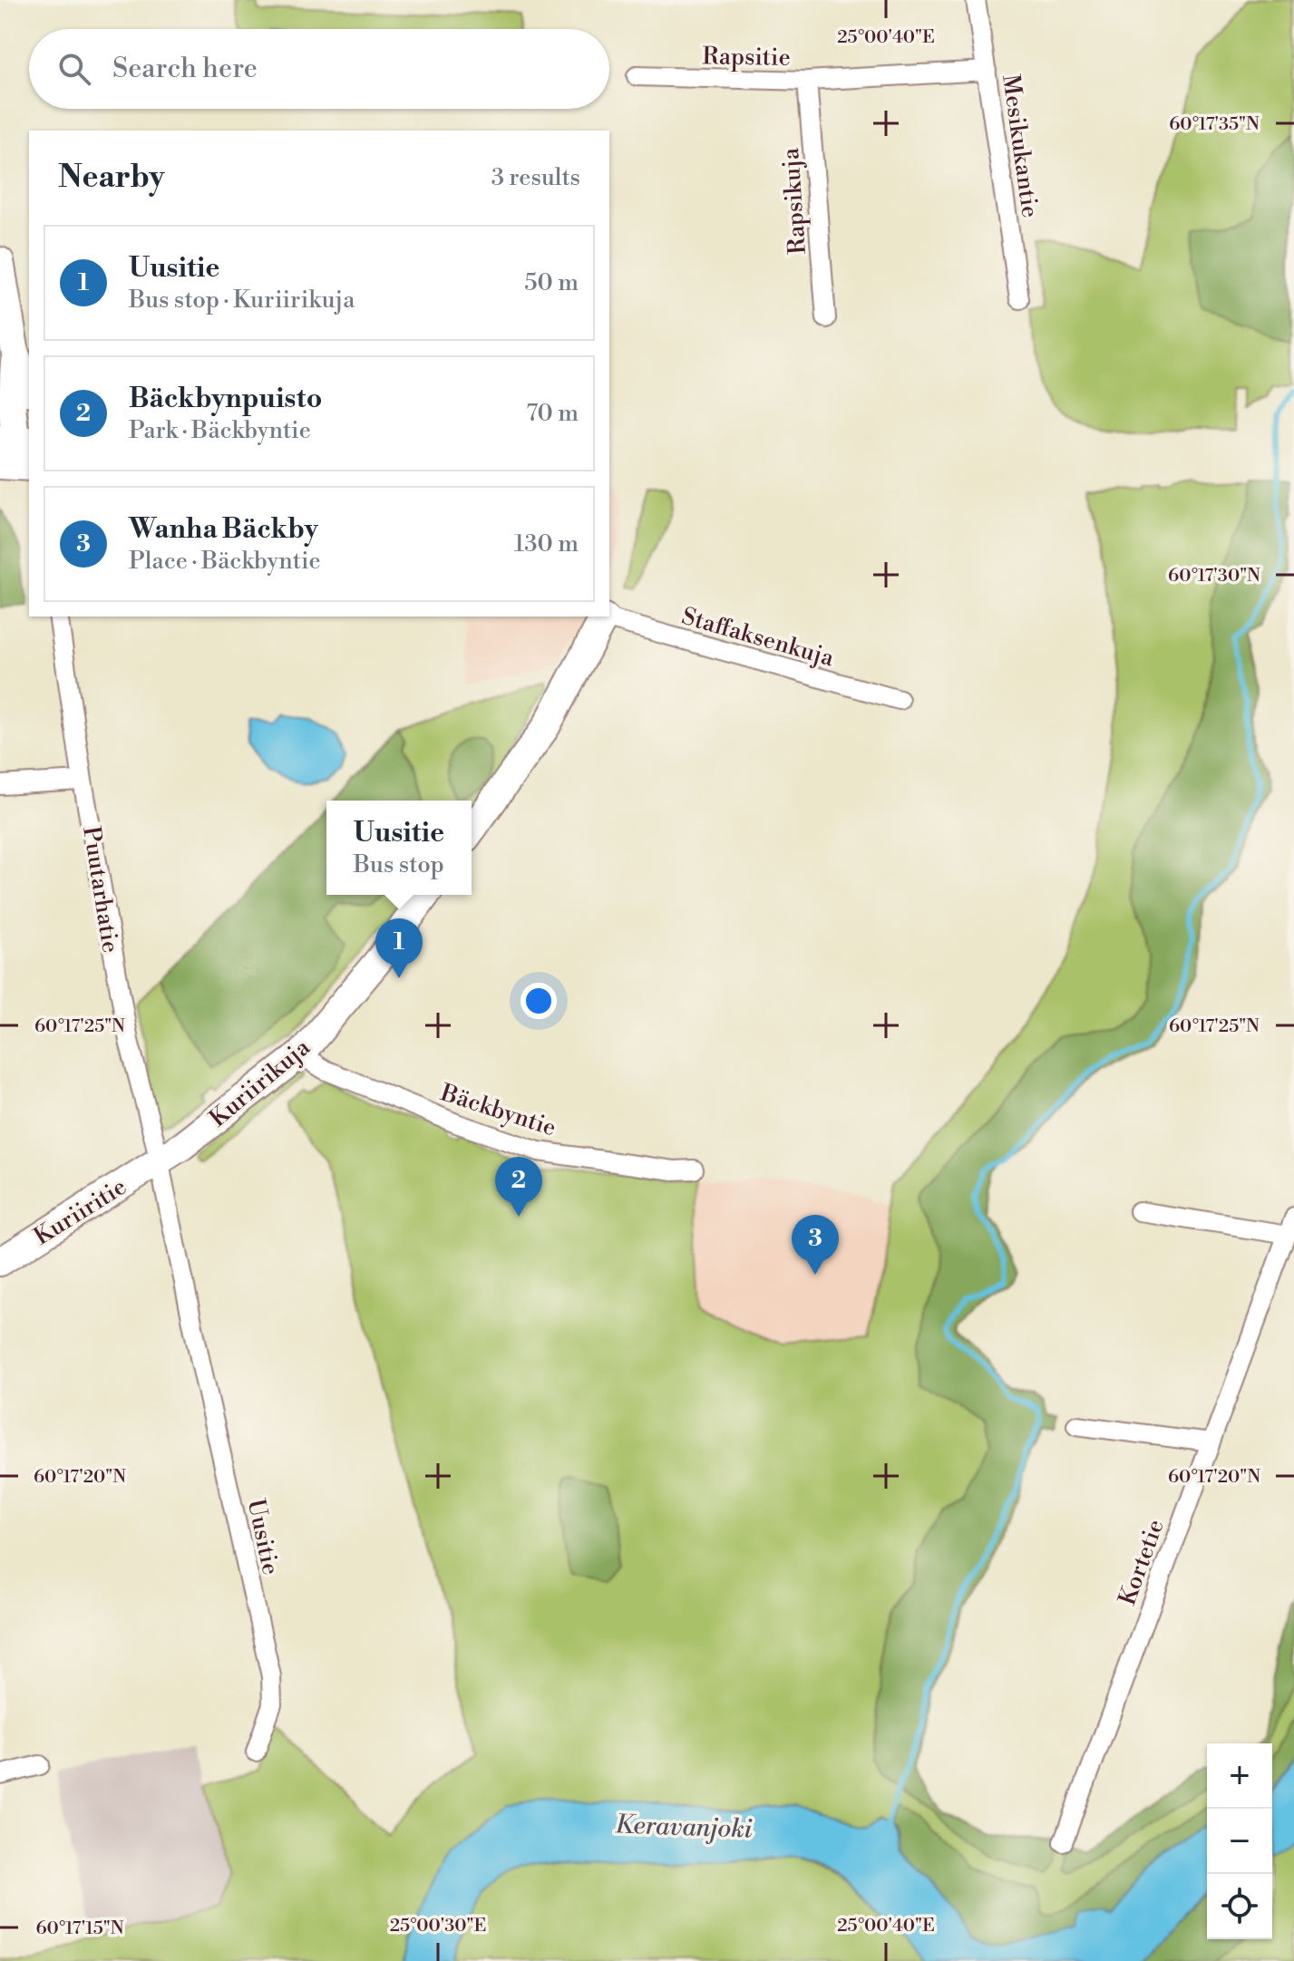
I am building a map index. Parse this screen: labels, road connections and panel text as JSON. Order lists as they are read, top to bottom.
{
  "streets": {
    "street": [
      "Rapsitie",
      "Mesikukantie",
      "Rapsikuja",
      "Staffaksenkuja",
      "Puutarhatie",
      "Kuriirikuja",
      "Bäckbyntie",
      "Kuriiritie",
      "Uusitie",
      "Kortetie"
    ]
  },
  "crossings": [
    ["Rapsitie", "Mesikukantie"],
    ["Rapsitie", "Rapsikuja"],
    ["Puutarhatie", "Kuriirikuja"],
    ["Puutarhatie", "Kuriiritie"],
    ["Puutarhatie", "Uusitie"],
    ["Kuriirikuja", "Bäckbyntie"],
    ["Kuriirikuja", "Kuriiritie"],
    ["Kuriirikuja", "Uusitie"],
    ["Kuriiritie", "Uusitie"]
  ],
  "water": ["Keravanjoki"],
  "page": {
    "search": "Search here",
    "heading": ["Nearby", "3 results"],
    "list": [
      {
        "mark": "1",
        "name": "Uusitie",
        "note": "Bus stop · Kuriirikuja",
        "value": "50 m"
      },
      {
        "mark": "2",
        "name": "Bäckbynpuisto",
        "note": "Park · Bäckbyntie",
        "value": "70 m"
      },
      {
        "mark": "3",
        "name": "Wanha Bäckby",
        "note": "Place · Bäckbyntie",
        "value": "130 m"
      }
    ],
    "popup": ["Uusitie", "Bus stop"],
    "pins": ["1", "2", "3"],
    "map_buttons": ["+", "−"]
  },
  "coordinates": [
    "25°00'40\"E",
    "60°17'35\"N",
    "60°17'30\"N",
    "60°17'25\"N",
    "60°17'20\"N",
    "25°00'30\"E",
    "60°17'15\"N"
  ]
}
